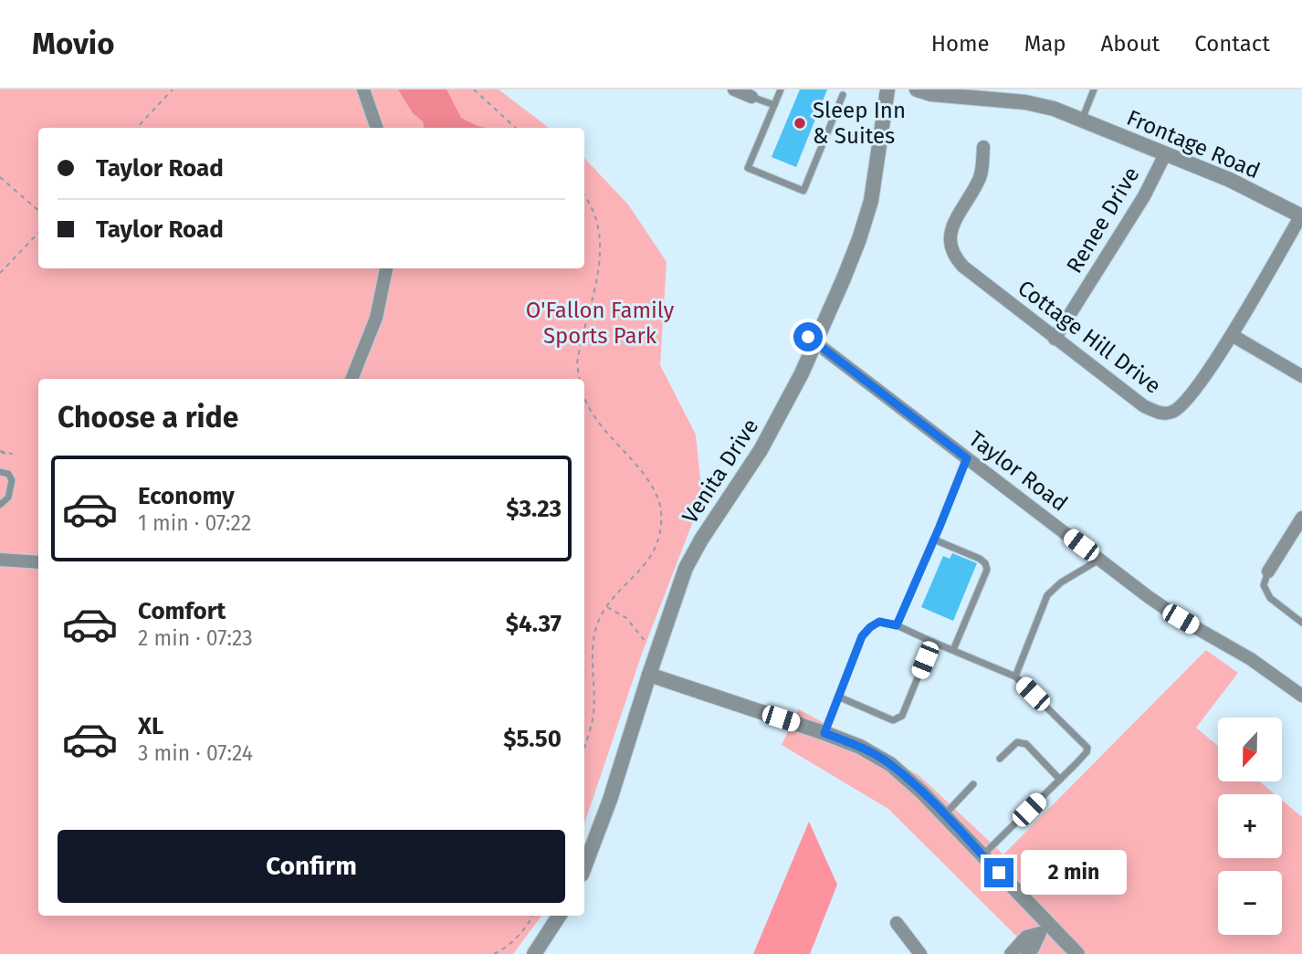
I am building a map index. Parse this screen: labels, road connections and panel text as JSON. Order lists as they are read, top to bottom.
{
  "streets": {
    "street": [
      "Frontage Road",
      "Renee Drive",
      "Cottage Hill Drive",
      "Venita Drive",
      "Taylor Road"
    ]
  },
  "crossings": [
    ["Frontage Road", "Renee Drive"],
    ["Frontage Road", "Cottage Hill Drive"],
    ["Renee Drive", "Cottage Hill Drive"]
  ],
  "parks": ["O'Fallon Family Sports Park"],
  "places": ["Sleep Inn & Suites"],
  "north": "bottom",
  "page": {
    "header": "Movio",
    "nav": [
      "Home",
      "Map",
      "About",
      "Contact"
    ],
    "banner": ["Taylor Road", "Taylor Road"],
    "heading": "Choose a ride",
    "list": [
      {
        "name": "Economy",
        "note": "1 min · 07:22",
        "value": "$3.23"
      },
      {
        "name": "Comfort",
        "note": "2 min · 07:23",
        "value": "$4.37"
      },
      {
        "name": "XL",
        "note": "3 min · 07:24",
        "value": "$5.50"
      }
    ],
    "map_buttons": ["+", "−"],
    "buttons": "Confirm",
    "bubble": "2 min"
  }
}
